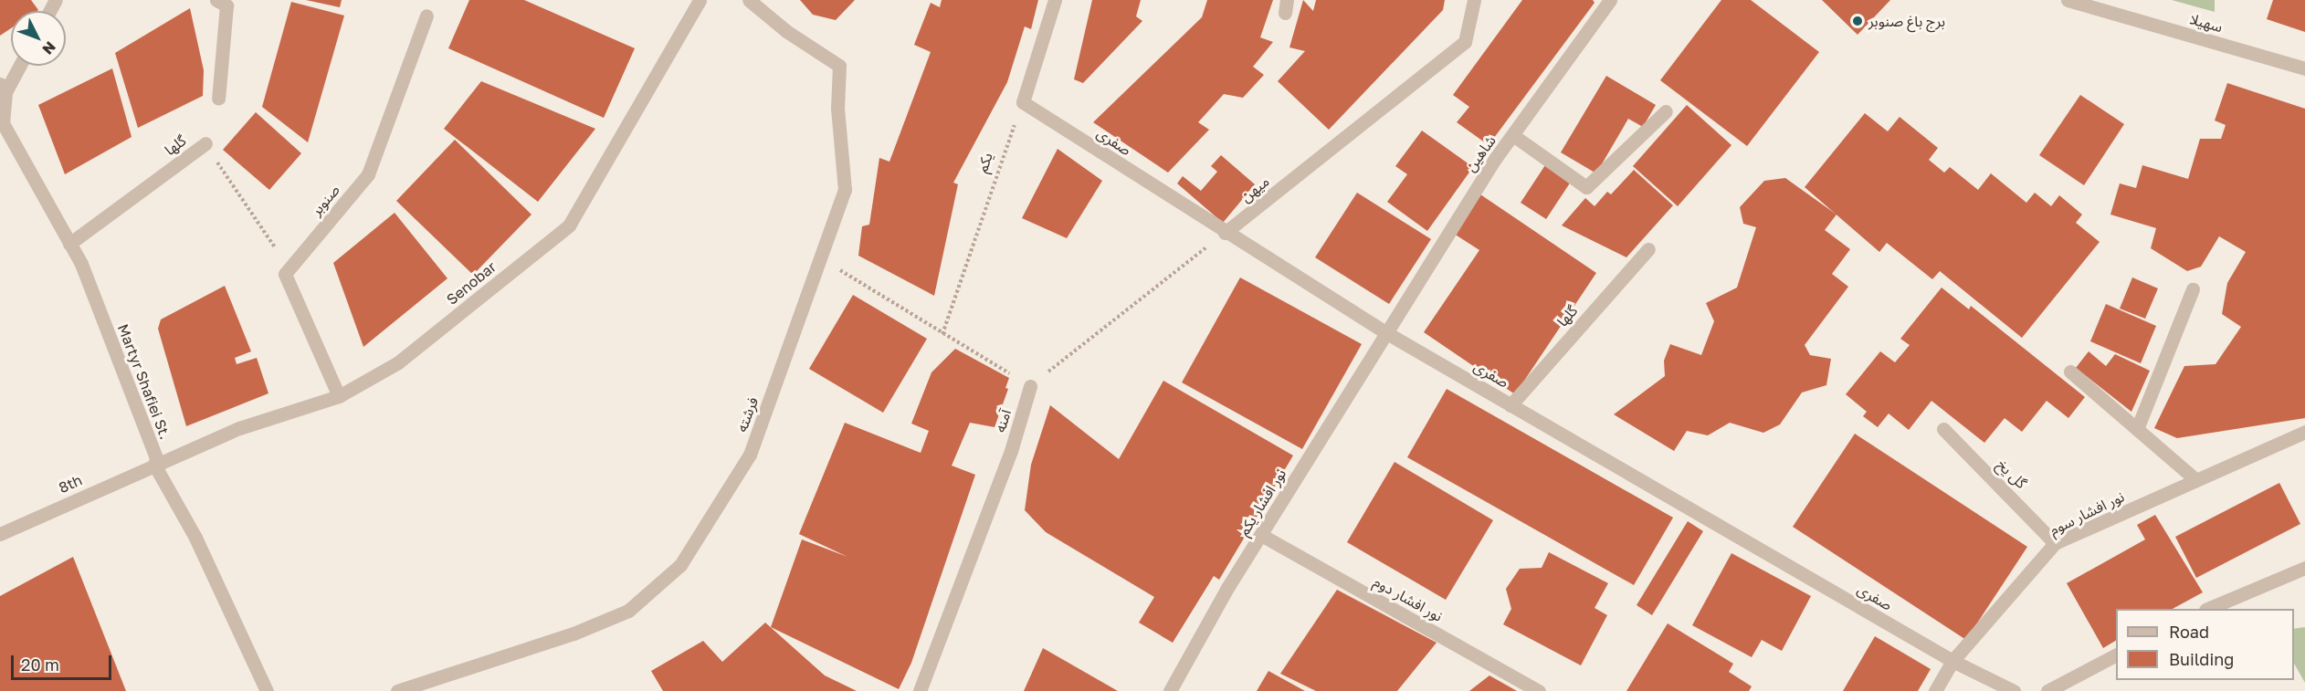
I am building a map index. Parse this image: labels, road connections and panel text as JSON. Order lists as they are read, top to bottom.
{
  "streets": {
    "street": [
      "سهیلا",
      "صفری",
      "گلها",
      "شاهین",
      "میهن",
      "صنوبر",
      "Senobar",
      "Martyr Shafiei St.",
      "فرشته",
      "آمنه",
      "گل یخ",
      "8th",
      "نور افشار یکم",
      "نور افشار سوم",
      "نور افشار دوم"
    ],
    "path": ["یکم"]
  },
  "crossings": [
    ["صفری", "گلها"],
    ["صفری", "شاهین"],
    ["صفری", "یکم"],
    ["صفری", "میهن"],
    ["صفری", "نور افشار یکم"],
    ["صفری", "نور افشار سوم"],
    ["گلها", "صنوبر"],
    ["گلها", "Martyr Shafiei St."],
    ["شاهین", "نور افشار یکم"],
    ["Senobar", "Martyr Shafiei St."],
    ["Senobar", "8th"],
    ["Martyr Shafiei St.", "8th"],
    ["گل یخ", "نور افشار سوم"],
    ["نور افشار یکم", "نور افشار دوم"]
  ],
  "places": ["برج باغ صنوبر"],
  "legend": ["Road", "Building"],
  "scale_bar": "20 m",
  "north": "bottom right"
}
